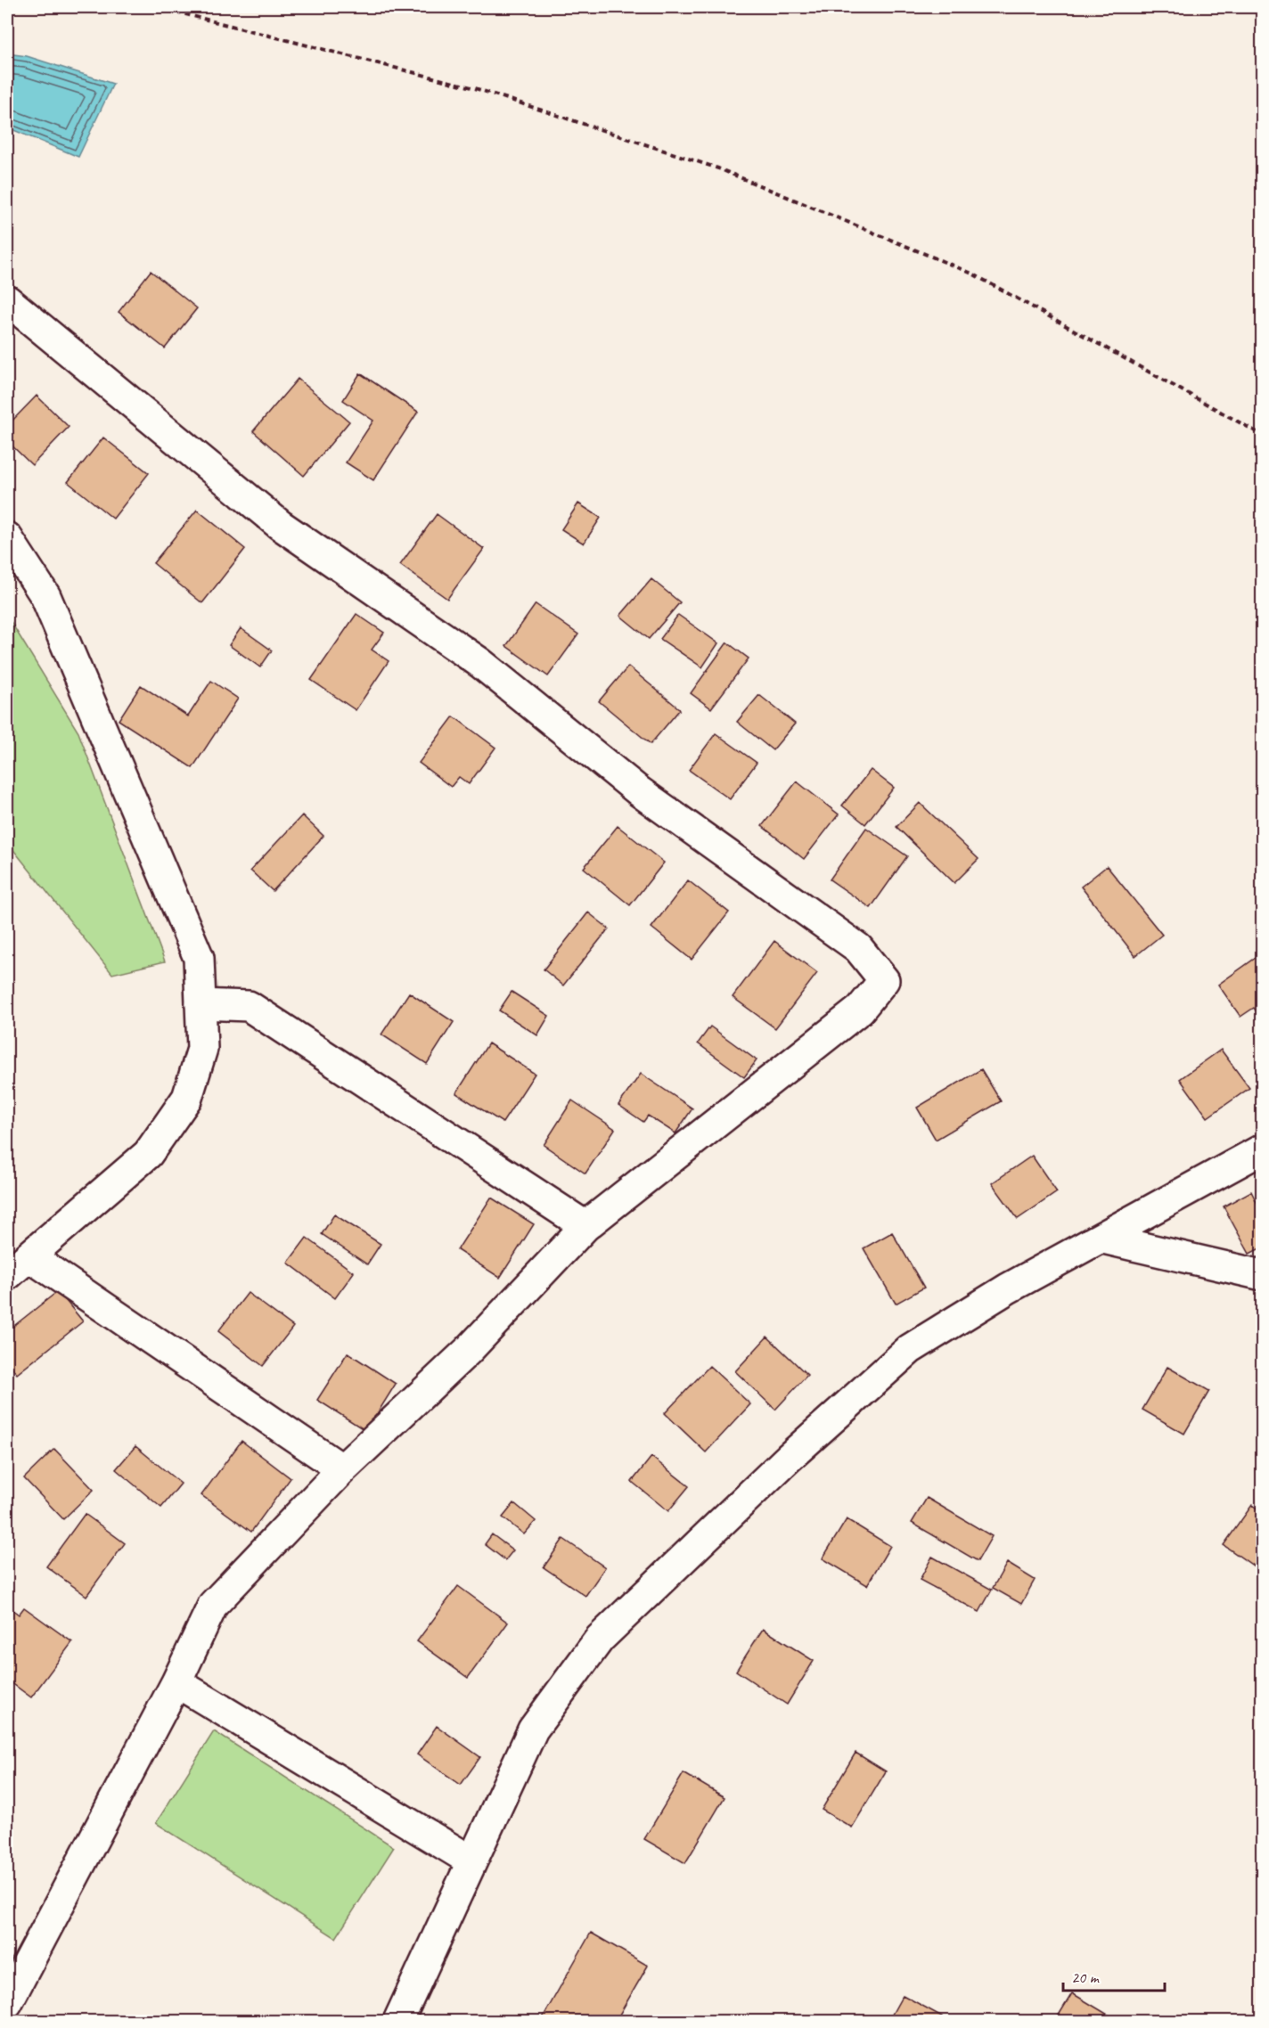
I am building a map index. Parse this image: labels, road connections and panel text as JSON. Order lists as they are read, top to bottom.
{
  "scale_bar": "20 m"
}
